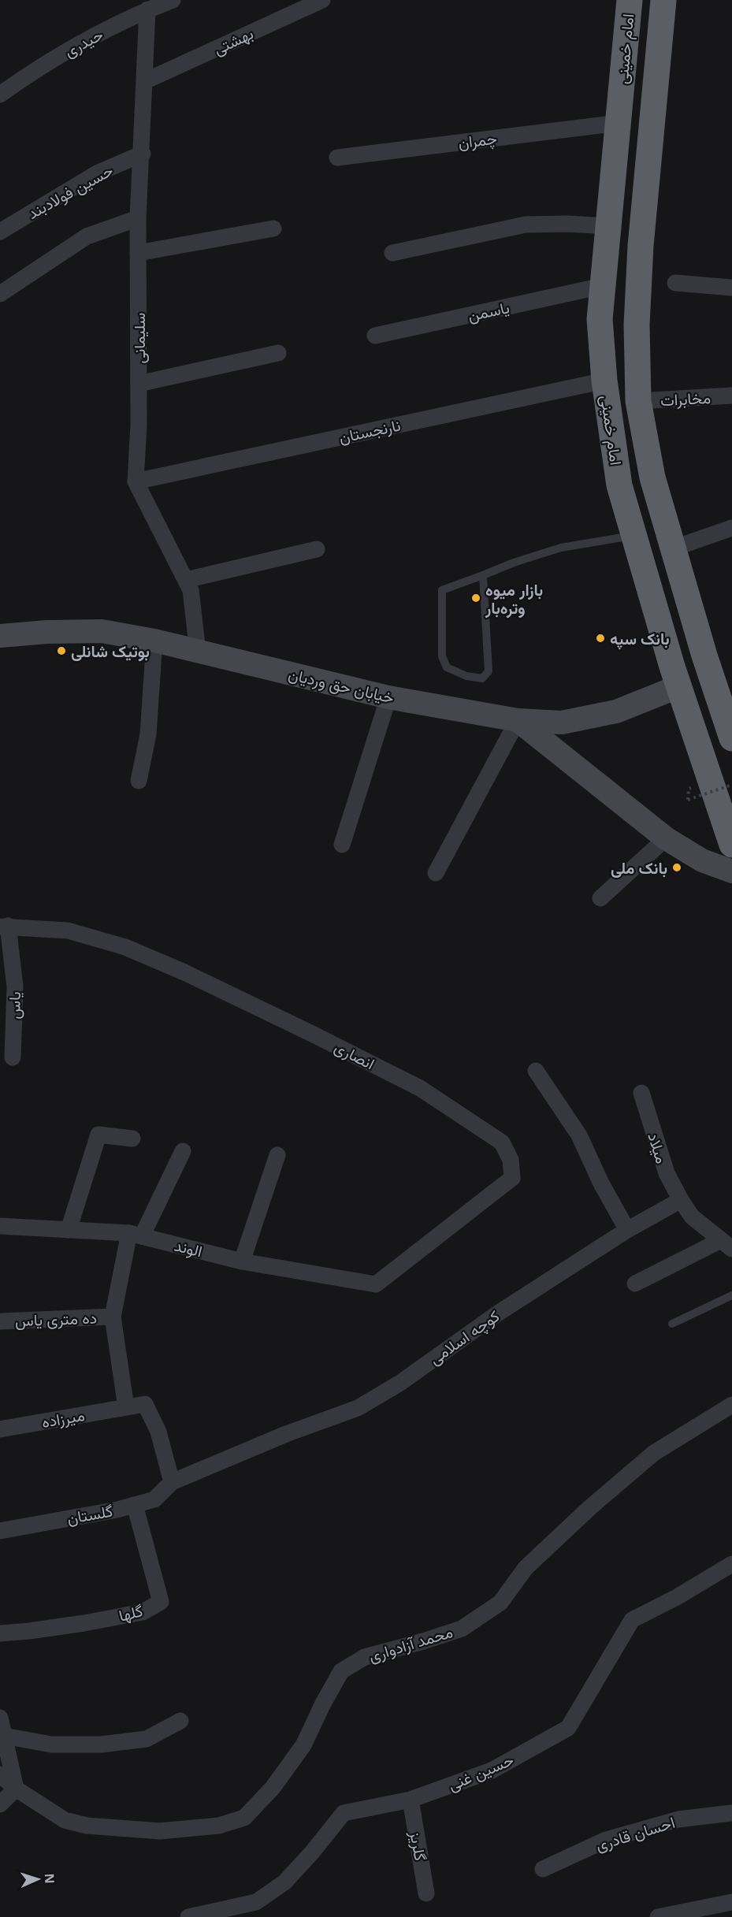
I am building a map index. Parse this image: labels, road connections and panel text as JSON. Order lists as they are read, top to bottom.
{
  "streets": {
    "highway": ["امام خمینی"],
    "main road": ["خیابان حق وردیان"],
    "street": [
      "بهشتی",
      "حیدری",
      "چمران",
      "حسین فولادبند",
      "یاسمن",
      "سلیمانی",
      "مخابرات",
      "نارنجستان",
      "یاس",
      "انصاری",
      "میلاد",
      "الوند",
      "ده متری یاس",
      "کوچه اسلامی",
      "میرزاده",
      "گلستان",
      "گلها",
      "محمد آزادواری",
      "حسین غنی",
      "احسان قادری",
      "گلریز"
    ]
  },
  "crossings": [
    ["بهشتی", "سلیمانی"],
    ["حیدری", "سلیمانی"],
    ["امام خمینی", "چمران"],
    ["امام خمینی", "یاسمن"],
    ["امام خمینی", "مخابرات"],
    ["امام خمینی", "نارنجستان"],
    ["امام خمینی", "خیابان حق وردیان"],
    ["حسین فولادبند", "سلیمانی"],
    ["سلیمانی", "نارنجستان"],
    ["یاس", "انصاری"],
    ["انصاری", "الوند"],
    ["میلاد", "کوچه اسلامی"],
    ["کوچه اسلامی", "میرزاده"],
    ["کوچه اسلامی", "گلستان"],
    ["میرزاده", "گلستان"],
    ["گلستان", "گلها"],
    ["حسین غنی", "گلریز"]
  ],
  "places": [
    "بازار میوه وتره‌بار",
    "بانک سپه",
    "بوتیک شانلی",
    "بانک ملی"
  ],
  "north": "right"
}
